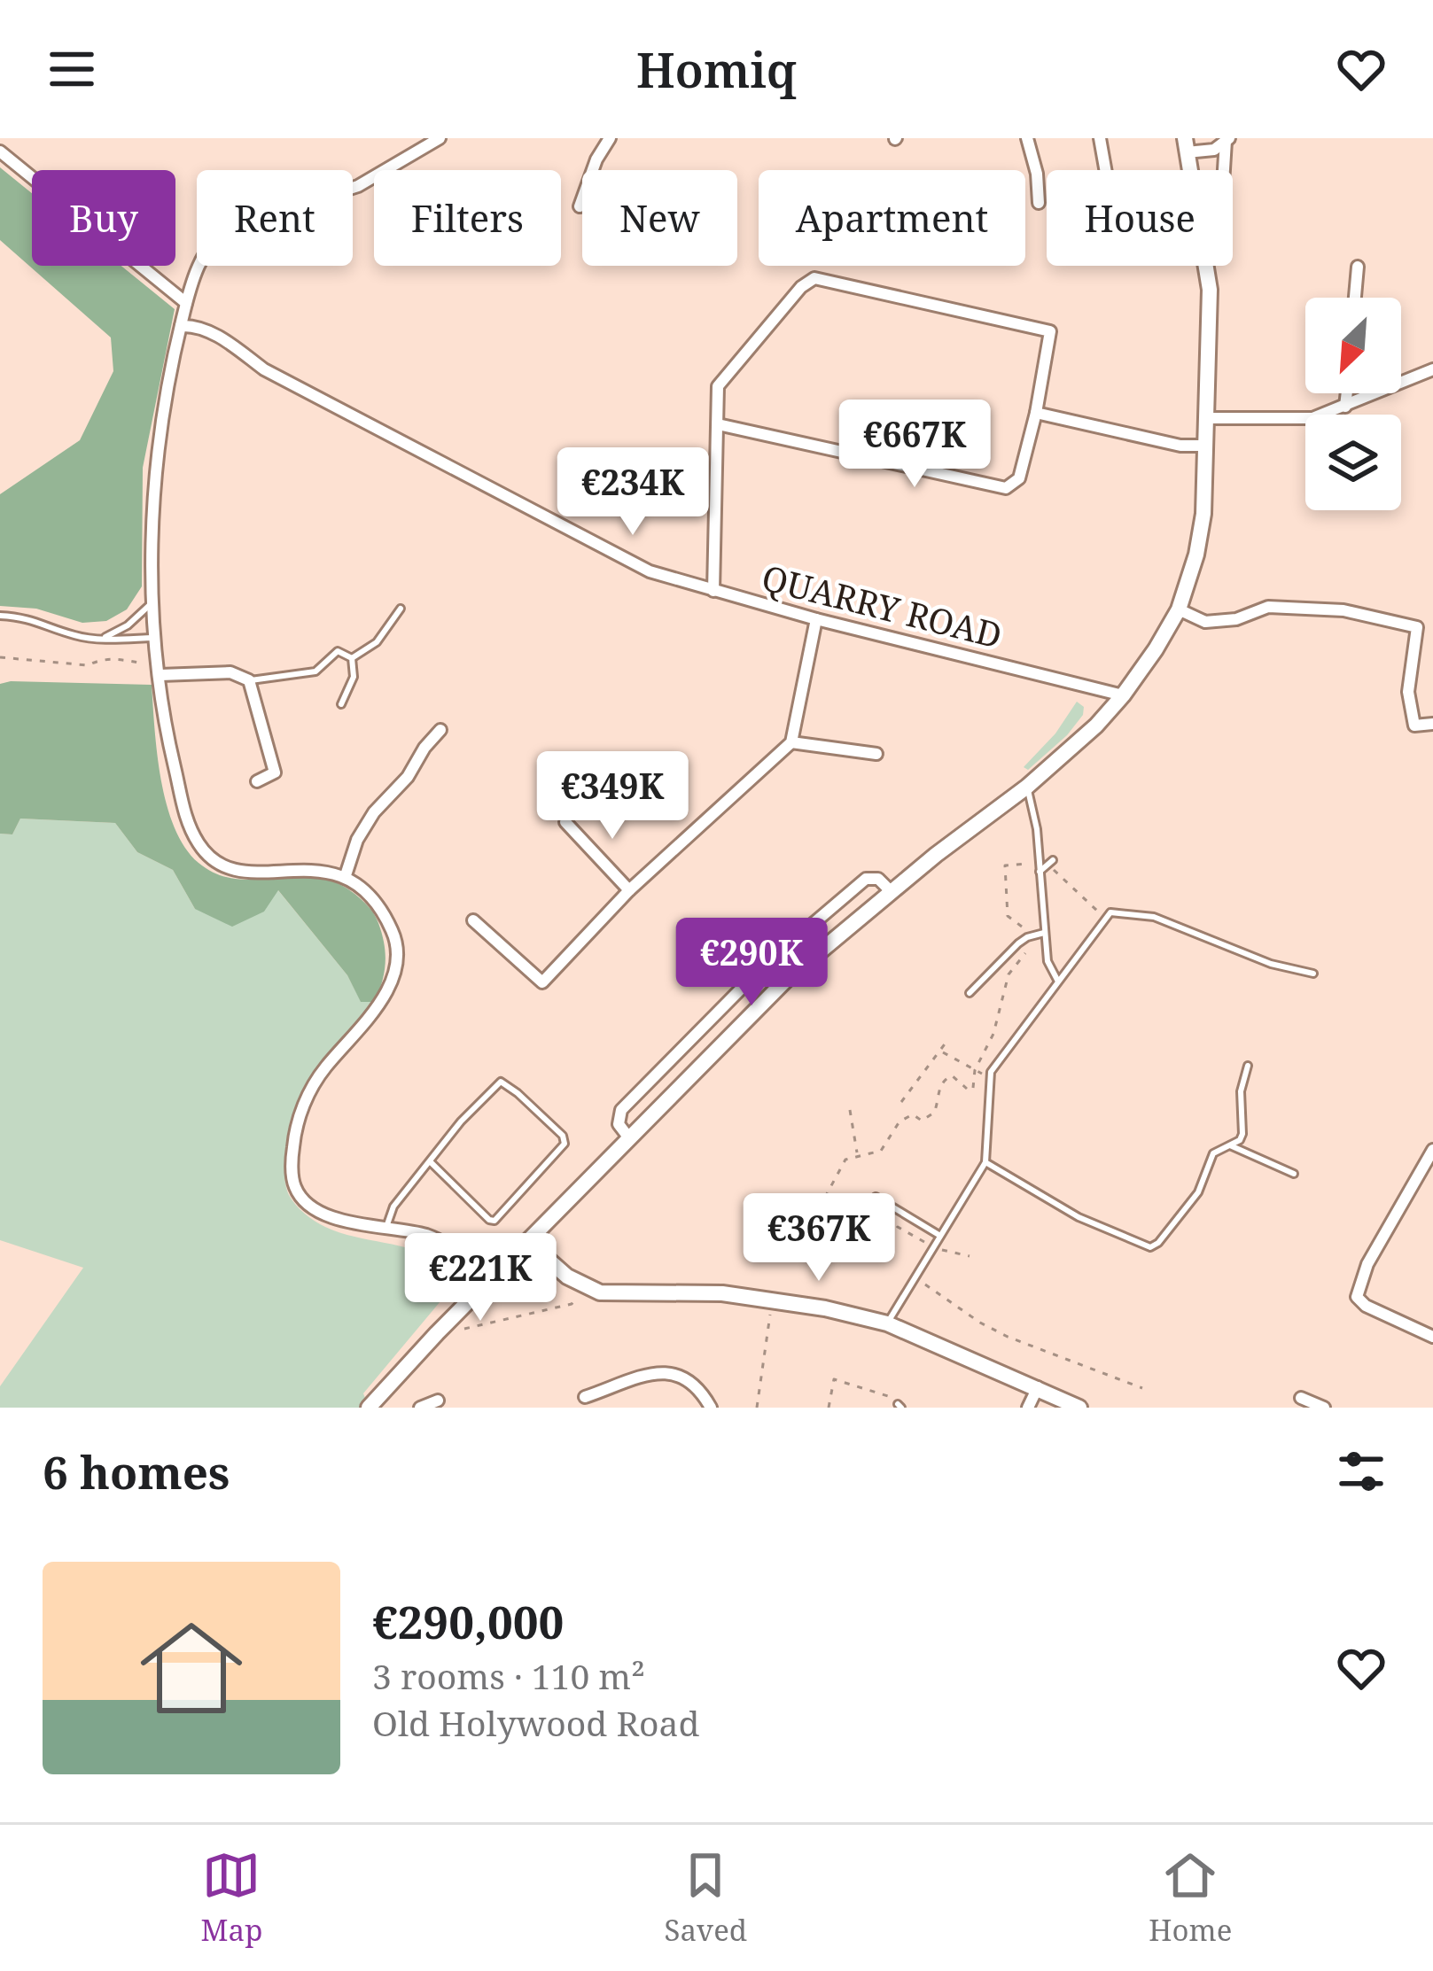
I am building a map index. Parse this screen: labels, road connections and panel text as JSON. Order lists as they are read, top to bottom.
{
  "streets": {
    "street": ["QUARRY ROAD"]
  },
  "north": "bottom left",
  "page": {
    "header": "Homiq",
    "chip": [
      "Buy",
      "Rent",
      "Filters",
      "New",
      "Apartment",
      "House"
    ],
    "price": [
      "€667K",
      "€234K",
      "€349K",
      "€290K",
      "€367K",
      "€221K"
    ],
    "heading": "6 homes",
    "list": [
      {
        "name": "€290,000",
        "note": "3 rooms · 110 m² · Old Holywood Road"
      }
    ],
    "tabs": ["Map", "Saved", "Home"]
  }
}
